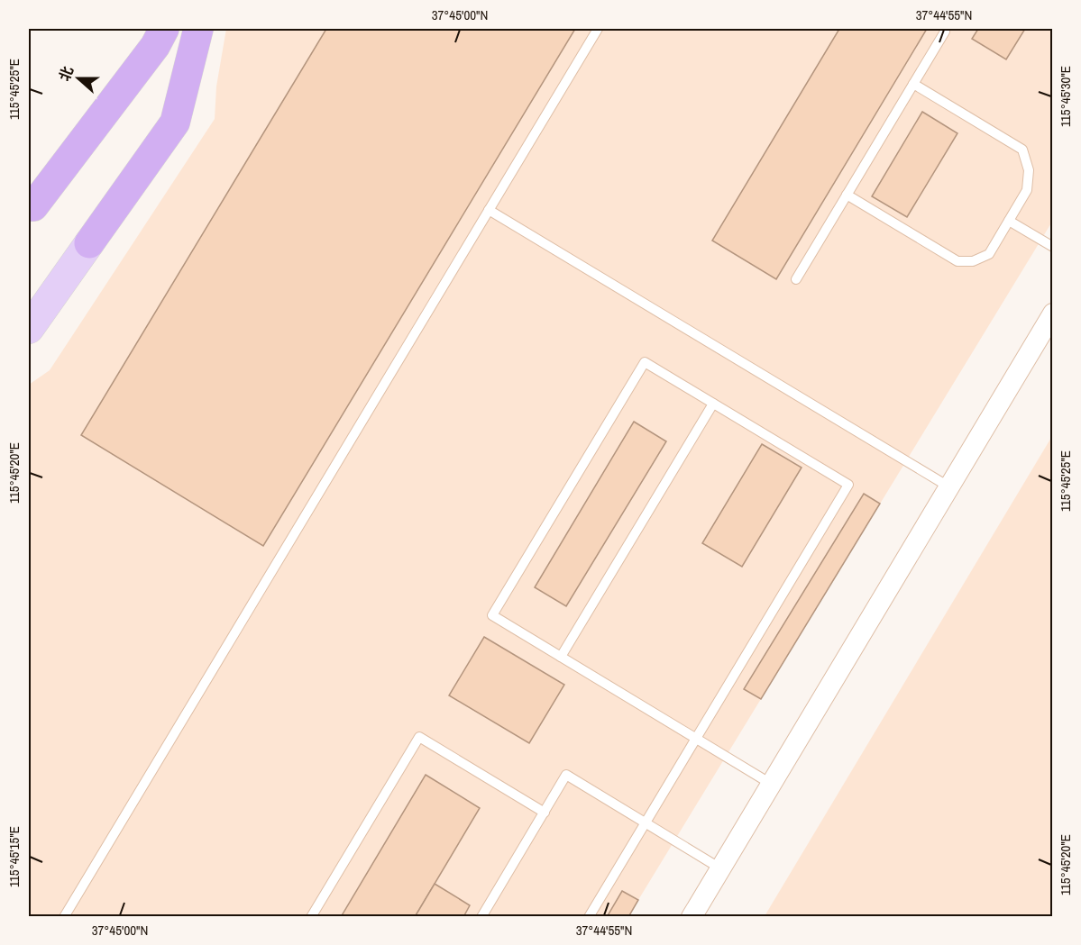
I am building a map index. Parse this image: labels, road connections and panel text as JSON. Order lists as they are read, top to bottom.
{
  "north": "left",
  "coordinates": [
    "37°45'00\"N",
    "37°44'55\"N",
    "115°45'25\"E",
    "115°45'30\"E",
    "115°45'20\"E",
    "115°45'15\"E"
  ]
}
